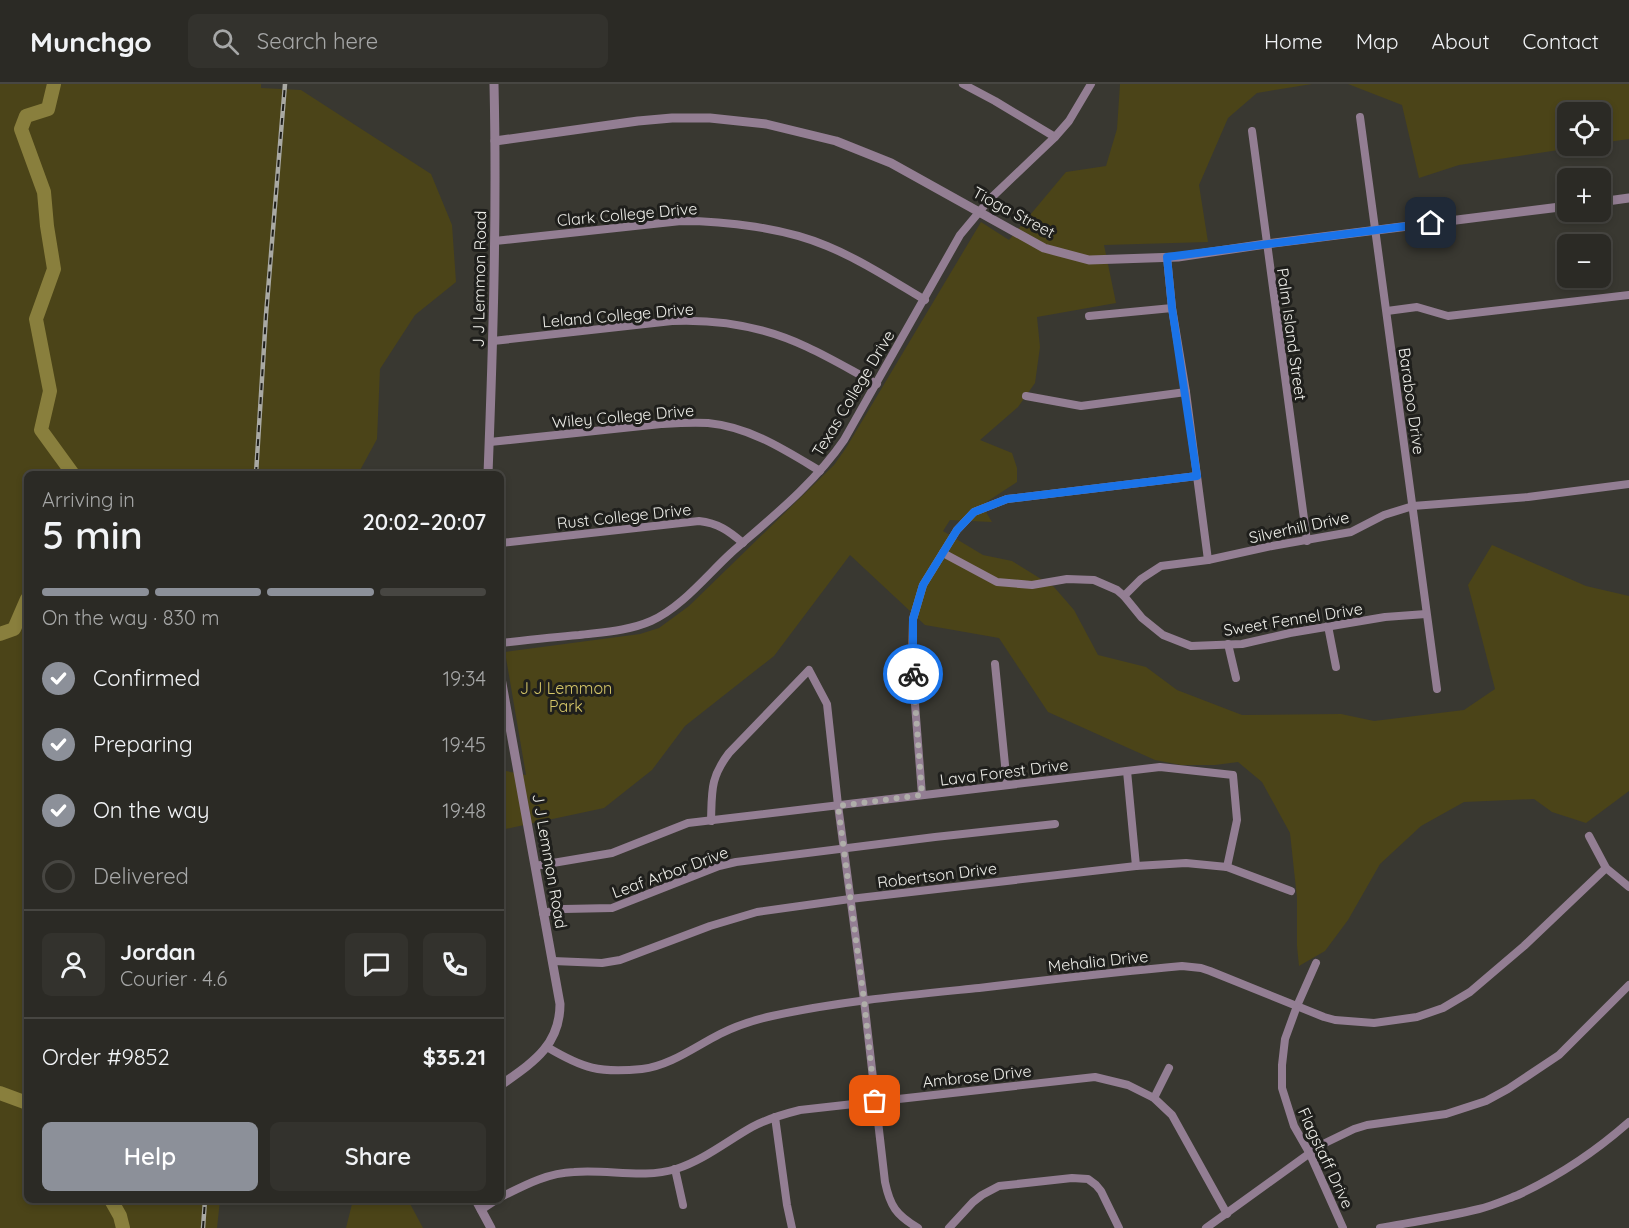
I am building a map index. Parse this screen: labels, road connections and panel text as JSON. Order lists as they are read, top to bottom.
{
  "streets": {
    "street": [
      "Tioga Street",
      "Clark College Drive",
      "J J Lemmon Road",
      "Leland College Drive",
      "Palm Island Street",
      "Texas College Drive",
      "Baraboo Drive",
      "Wiley College Drive",
      "Rust College Drive",
      "Silverhill Drive",
      "Sweet Fennel Drive",
      "Lava Forest Drive",
      "Leaf Arbor Drive",
      "Robertson Drive",
      "Mehalia Drive",
      "Ambrose Drive",
      "Flagstaff Drive"
    ]
  },
  "crossings": [
    ["Tioga Street", "J J Lemmon Road"],
    ["Tioga Street", "Palm Island Street"],
    ["Tioga Street", "Texas College Drive"],
    ["Tioga Street", "Baraboo Drive"],
    ["Clark College Drive", "J J Lemmon Road"],
    ["Clark College Drive", "Texas College Drive"],
    ["J J Lemmon Road", "Leland College Drive"],
    ["J J Lemmon Road", "Wiley College Drive"],
    ["J J Lemmon Road", "Lava Forest Drive"],
    ["J J Lemmon Road", "Leaf Arbor Drive"],
    ["J J Lemmon Road", "Robertson Drive"],
    ["J J Lemmon Road", "Mehalia Drive"],
    ["Leland College Drive", "Texas College Drive"],
    ["Palm Island Street", "Silverhill Drive"],
    ["Texas College Drive", "Wiley College Drive"],
    ["Texas College Drive", "Rust College Drive"],
    ["Baraboo Drive", "Silverhill Drive"],
    ["Baraboo Drive", "Sweet Fennel Drive"],
    ["Silverhill Drive", "Sweet Fennel Drive"],
    ["Lava Forest Drive", "Robertson Drive"],
    ["Mehalia Drive", "Flagstaff Drive"]
  ],
  "parks": ["J J Lemmon Park"],
  "page": {
    "header": "Munchgo",
    "search": "Search here",
    "nav": [
      "Home",
      "Map",
      "About",
      "Contact"
    ],
    "map_buttons": ["+", "−"],
    "heading": ["5 min", "Arriving in", "20:02–20:07"],
    "panel": [
      "Jordan",
      "Courier · 4.6",
      "Order #9852",
      "$35.21"
    ],
    "bar": "On the way · 830 m",
    "list": [
      ["Confirmed", "19:34"],
      ["Preparing", "19:45"],
      ["On the way", "19:48"],
      "Delivered"
    ],
    "buttons": ["Help", "Share"]
  }
}
